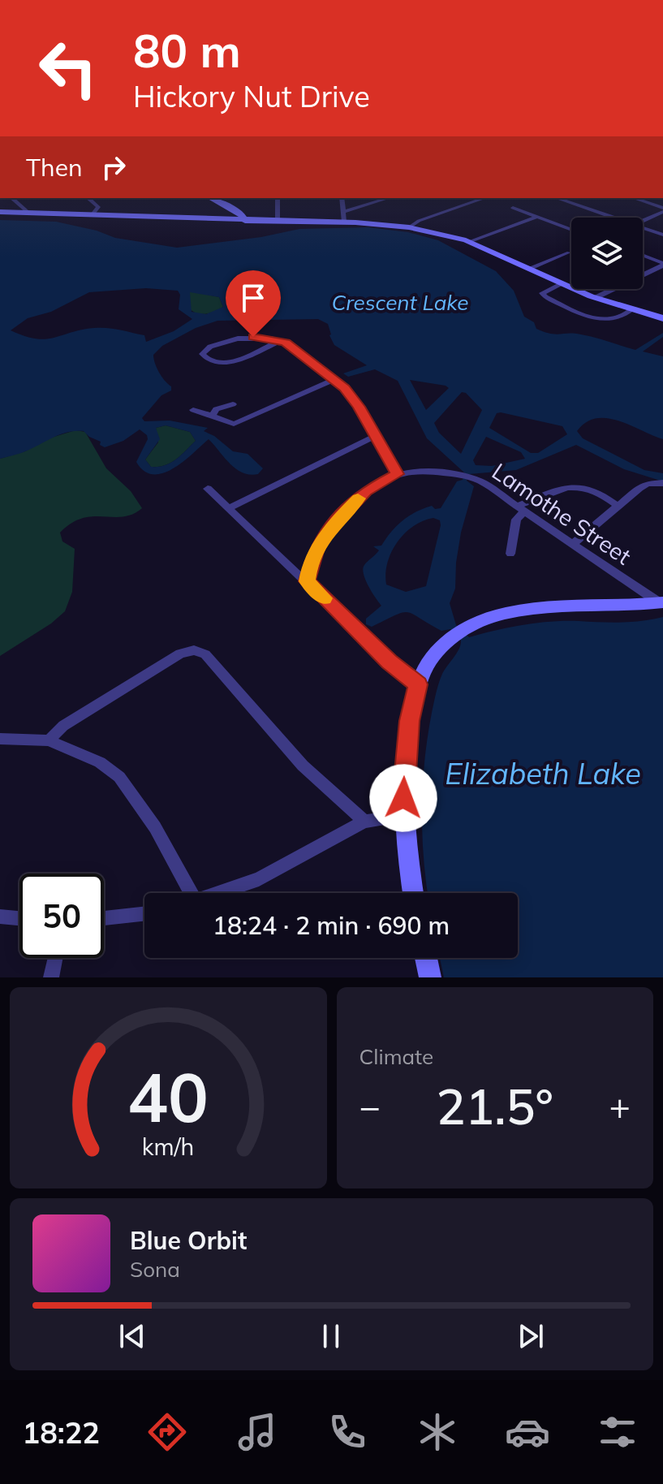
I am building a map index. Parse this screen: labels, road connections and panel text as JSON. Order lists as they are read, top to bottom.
{
  "streets": {
    "street": ["Lamothe Street"]
  },
  "water": ["Crescent Lake", "Elizabeth Lake"],
  "page": {
    "turn": ["80 m", "Hickory Nut Drive"],
    "then": "Then",
    "limit": "50",
    "trip": "18:24 · 2 min · 690 m",
    "tile": "Climate",
    "heat": ["−", "21.5°", "+"],
    "song": ["Blue Orbit", "Sona"],
    "tabs": "18:22",
    "gauge": ["40", "km/h"]
  }
}
